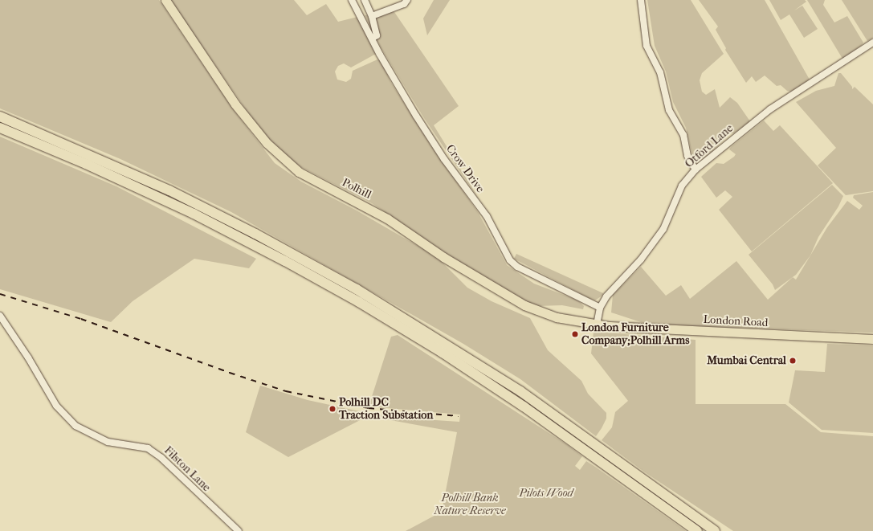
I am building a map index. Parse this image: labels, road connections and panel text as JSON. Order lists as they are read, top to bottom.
{
  "streets": {
    "main road": ["Polhill", "London Road"],
    "street": ["Otford Lane", "Crow Drive", "Filston Lane"]
  },
  "crossings": [
    ["Otford Lane", "Crow Drive"],
    ["Otford Lane", "Polhill"],
    ["Otford Lane", "London Road"],
    ["Polhill", "London Road"]
  ],
  "parks": ["Pilots Wood", "Polhill Bank Nature Reserve"],
  "places": ["London Furniture Company;Polhill Arms", "Mumbai Central", "Polhill DC Traction Substation"]
}
